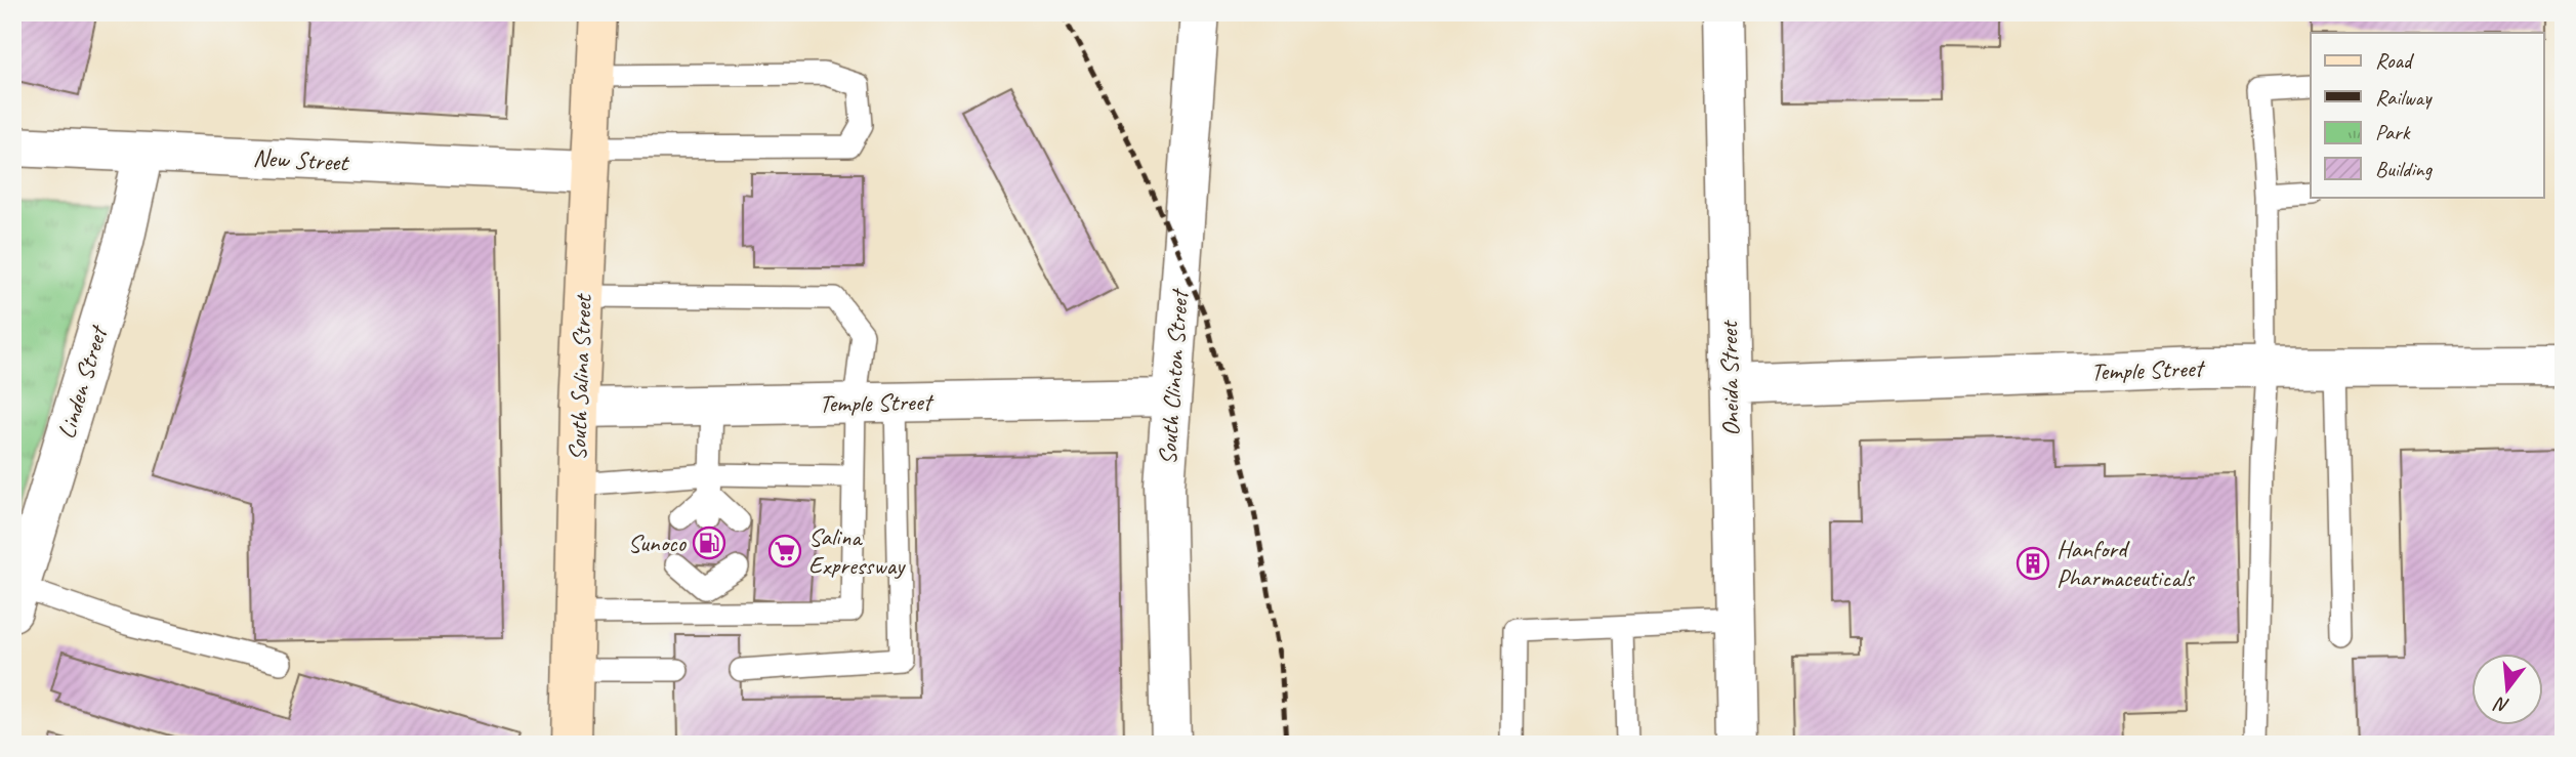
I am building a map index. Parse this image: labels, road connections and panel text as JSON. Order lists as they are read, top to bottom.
{
  "streets": {
    "main road": ["South Salina Street"],
    "street": [
      "New Street",
      "Temple Street",
      "South Clinton Street",
      "Oneida Street",
      "Linden Street"
    ]
  },
  "crossings": [
    ["New Street", "South Salina Street"],
    ["New Street", "Linden Street"],
    ["Temple Street", "South Salina Street"],
    ["Temple Street", "South Clinton Street"],
    ["Temple Street", "Oneida Street"]
  ],
  "places": {
    "fuel station": ["Sunoco"],
    "supermarket": ["Salina Expressway"],
    "building": ["Hanford Pharmaceuticals"]
  },
  "legend": [
    "Road",
    "Railway",
    "Park",
    "Building"
  ],
  "north": "bottom"
}
